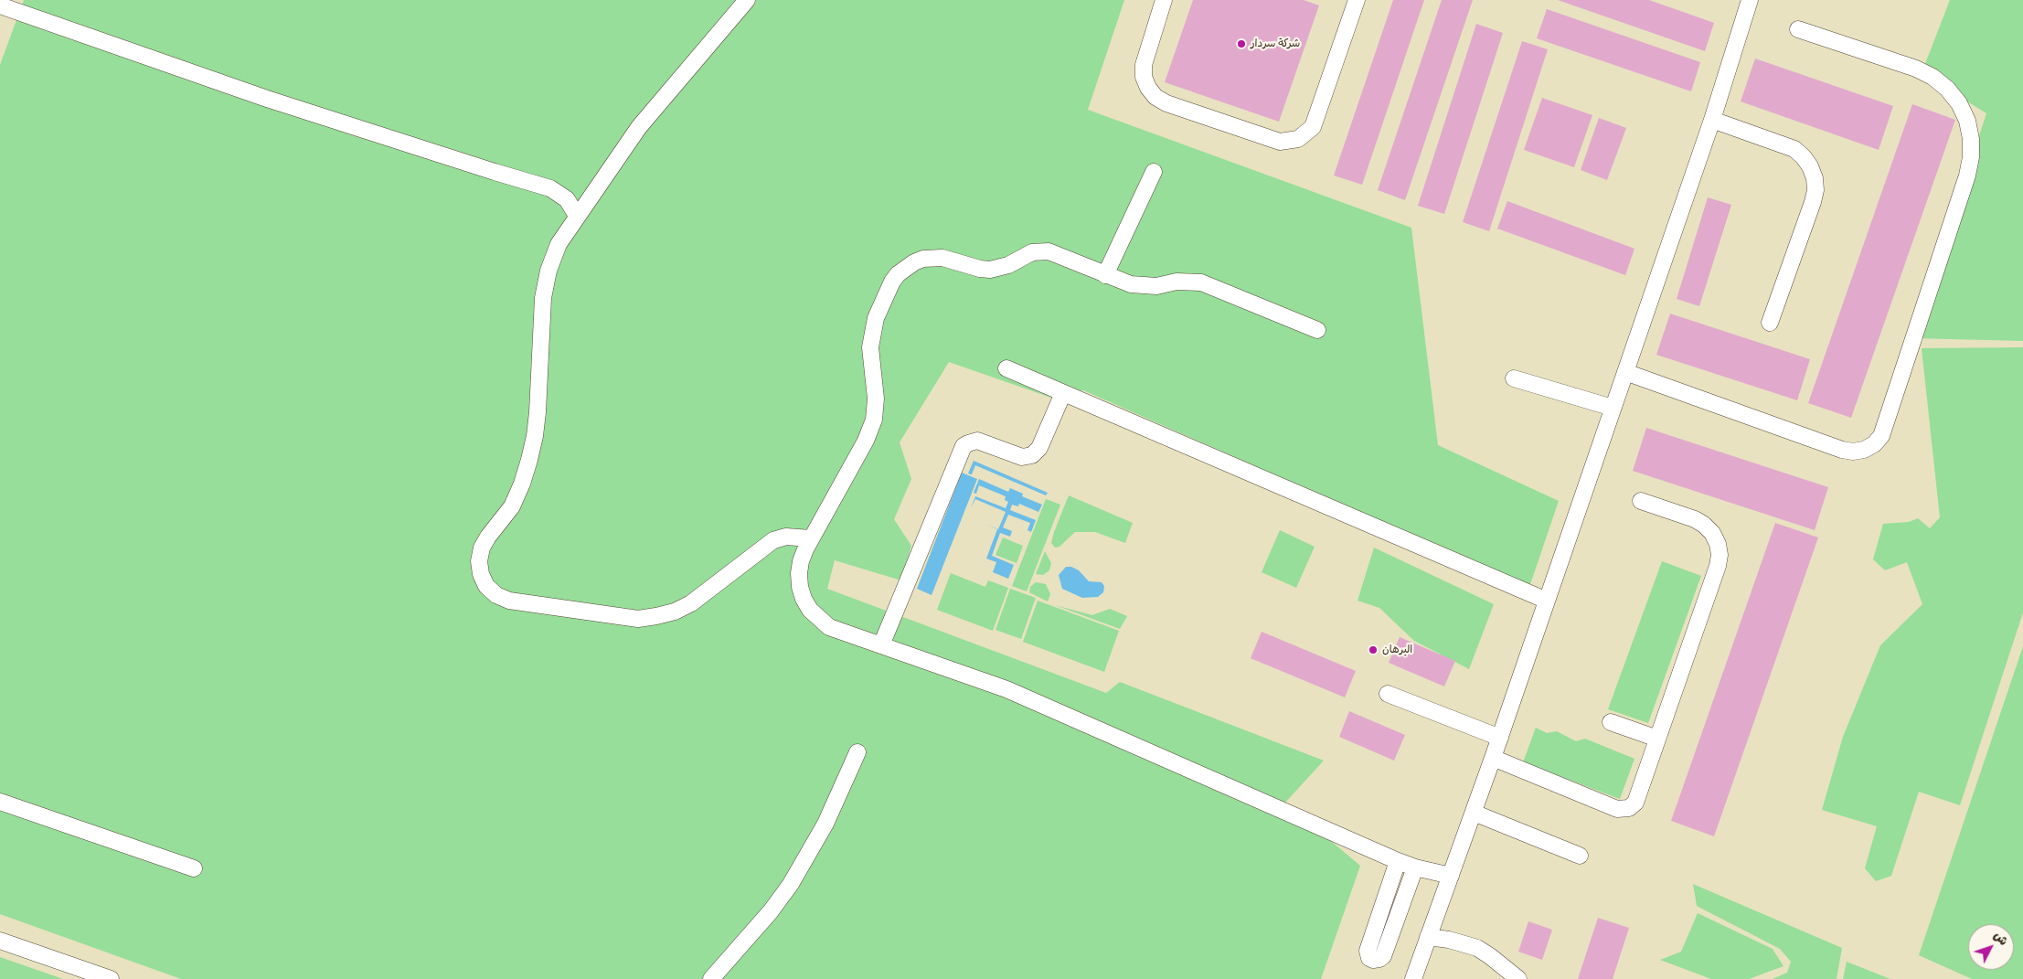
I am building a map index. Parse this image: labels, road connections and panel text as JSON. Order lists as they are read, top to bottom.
{
  "places": ["شركة سردار", "البرهان"],
  "north": "top right"
}
